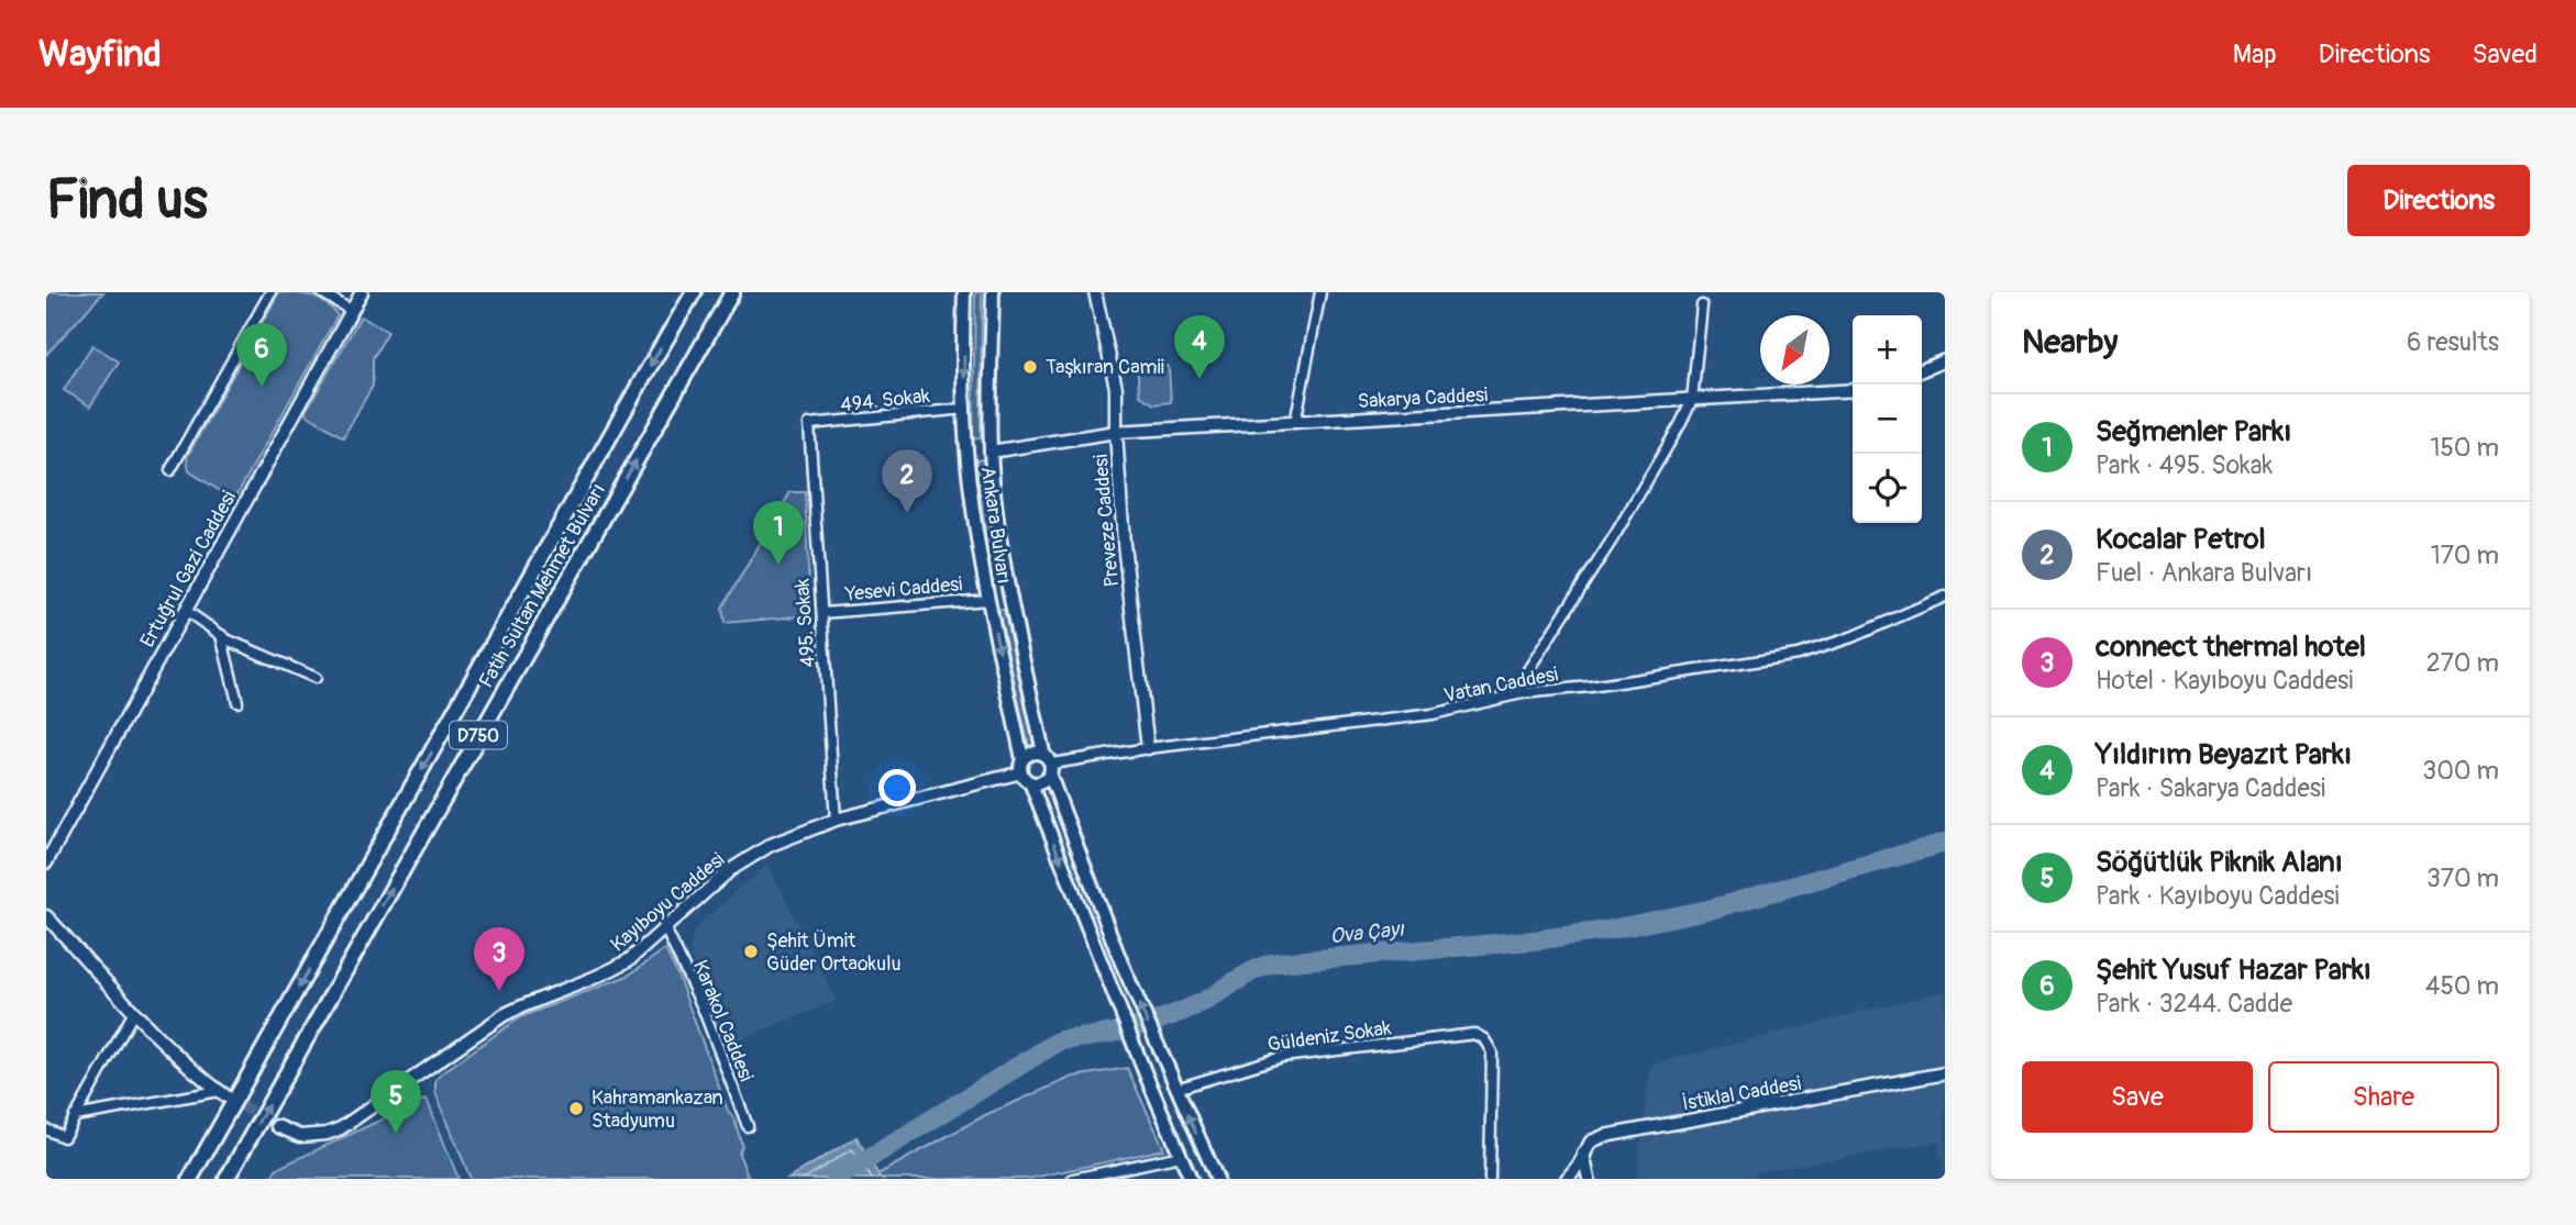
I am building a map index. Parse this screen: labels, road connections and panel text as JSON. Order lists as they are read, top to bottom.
{
  "streets": {
    "highway": ["Fatih Sultan Mehmet Bulvarı", "D750"],
    "main road": ["Ankara Bulvarı"],
    "street": [
      "Sakarya Caddesi",
      "494. Sokak",
      "Preveze Caddesi",
      "Ertuğrul Gazi Caddesi",
      "Yesevi Caddesi",
      "495. Sokak",
      "Vatan Caddesi",
      "Kayıboyu Caddesi",
      "Karakol Caddesi",
      "Güldeniz Sokak",
      "İstiklal Caddesi"
    ]
  },
  "crossings": [
    ["Sakarya Caddesi", "Preveze Caddesi"],
    ["Sakarya Caddesi", "Ankara Bulvarı"],
    ["494. Sokak", "Ankara Bulvarı"],
    ["494. Sokak", "495. Sokak"],
    ["Preveze Caddesi", "Vatan Caddesi"],
    ["Ankara Bulvarı", "Yesevi Caddesi"],
    ["Ankara Bulvarı", "Vatan Caddesi"],
    ["Ankara Bulvarı", "Kayıboyu Caddesi"],
    ["Yesevi Caddesi", "495. Sokak"],
    ["495. Sokak", "Kayıboyu Caddesi"],
    ["Vatan Caddesi", "Kayıboyu Caddesi"],
    ["Kayıboyu Caddesi", "Karakol Caddesi"]
  ],
  "water": ["Ova Çayı"],
  "places": ["Taşkıran Camii", "Şehit Ümit Güder Ortaokulu", "Kahramankazan Stadyumu"],
  "north": "bottom left",
  "page": {
    "header": "Wayfind",
    "nav": ["Map", "Directions", "Saved"],
    "buttons": [
      "Directions",
      ["Save", "Share"]
    ],
    "title": "Find us",
    "heading": ["Nearby", "6 results"],
    "map_buttons": ["+", "−"],
    "pins": [
      "4",
      "6",
      "2",
      "1",
      "3",
      "5"
    ],
    "list": [
      {
        "mark": "1",
        "name": "Seğmenler Parkı",
        "note": "Park · 495. Sokak",
        "value": "150 m"
      },
      {
        "mark": "2",
        "name": "Kocalar Petrol",
        "note": "Fuel · Ankara Bulvarı",
        "value": "170 m"
      },
      {
        "mark": "3",
        "name": "connect thermal hotel",
        "note": "Hotel · Kayıboyu Caddesi",
        "value": "270 m"
      },
      {
        "mark": "4",
        "name": "Yıldırım Beyazıt Parkı",
        "note": "Park · Sakarya Caddesi",
        "value": "300 m"
      },
      {
        "mark": "5",
        "name": "Söğütlük Piknik Alanı",
        "note": "Park · Kayıboyu Caddesi",
        "value": "370 m"
      },
      {
        "mark": "6",
        "name": "Şehit Yusuf Hazar Parkı",
        "note": "Park · 3244. Cadde",
        "value": "450 m"
      }
    ]
  }
}
